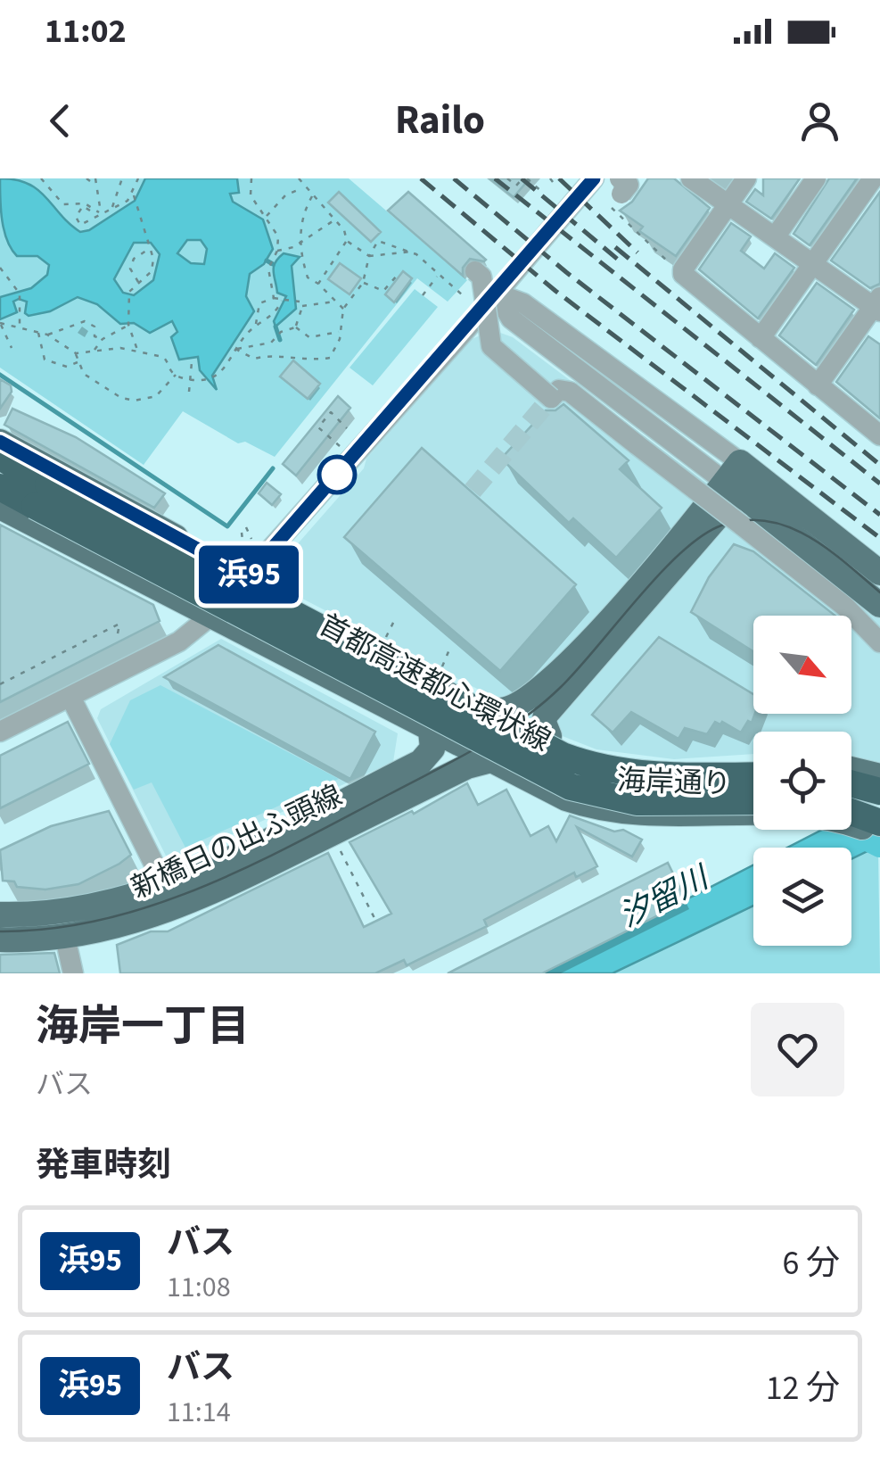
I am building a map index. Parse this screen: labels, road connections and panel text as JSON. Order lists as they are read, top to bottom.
{
  "streets": {
    "highway": ["首都高速都心環状線"],
    "main road": ["海岸通り", "新橋日の出ふ頭線"]
  },
  "crossings": [
    ["海岸通り", "新橋日の出ふ頭線"]
  ],
  "water": ["汐留川"],
  "lines": ["bus line 浜95"],
  "north": "bottom right",
  "page": {
    "status": "11:02",
    "header": "Railo",
    "on_map": "浜95",
    "heading": [
      ["海岸一丁目", "バス"],
      "発車時刻"
    ],
    "list": [
      {
        "mark": "浜95",
        "name": "バス",
        "note": "11:08",
        "value": "6 分"
      },
      {
        "mark": "浜95",
        "name": "バス",
        "note": "11:14",
        "value": "12 分"
      }
    ]
  }
}
